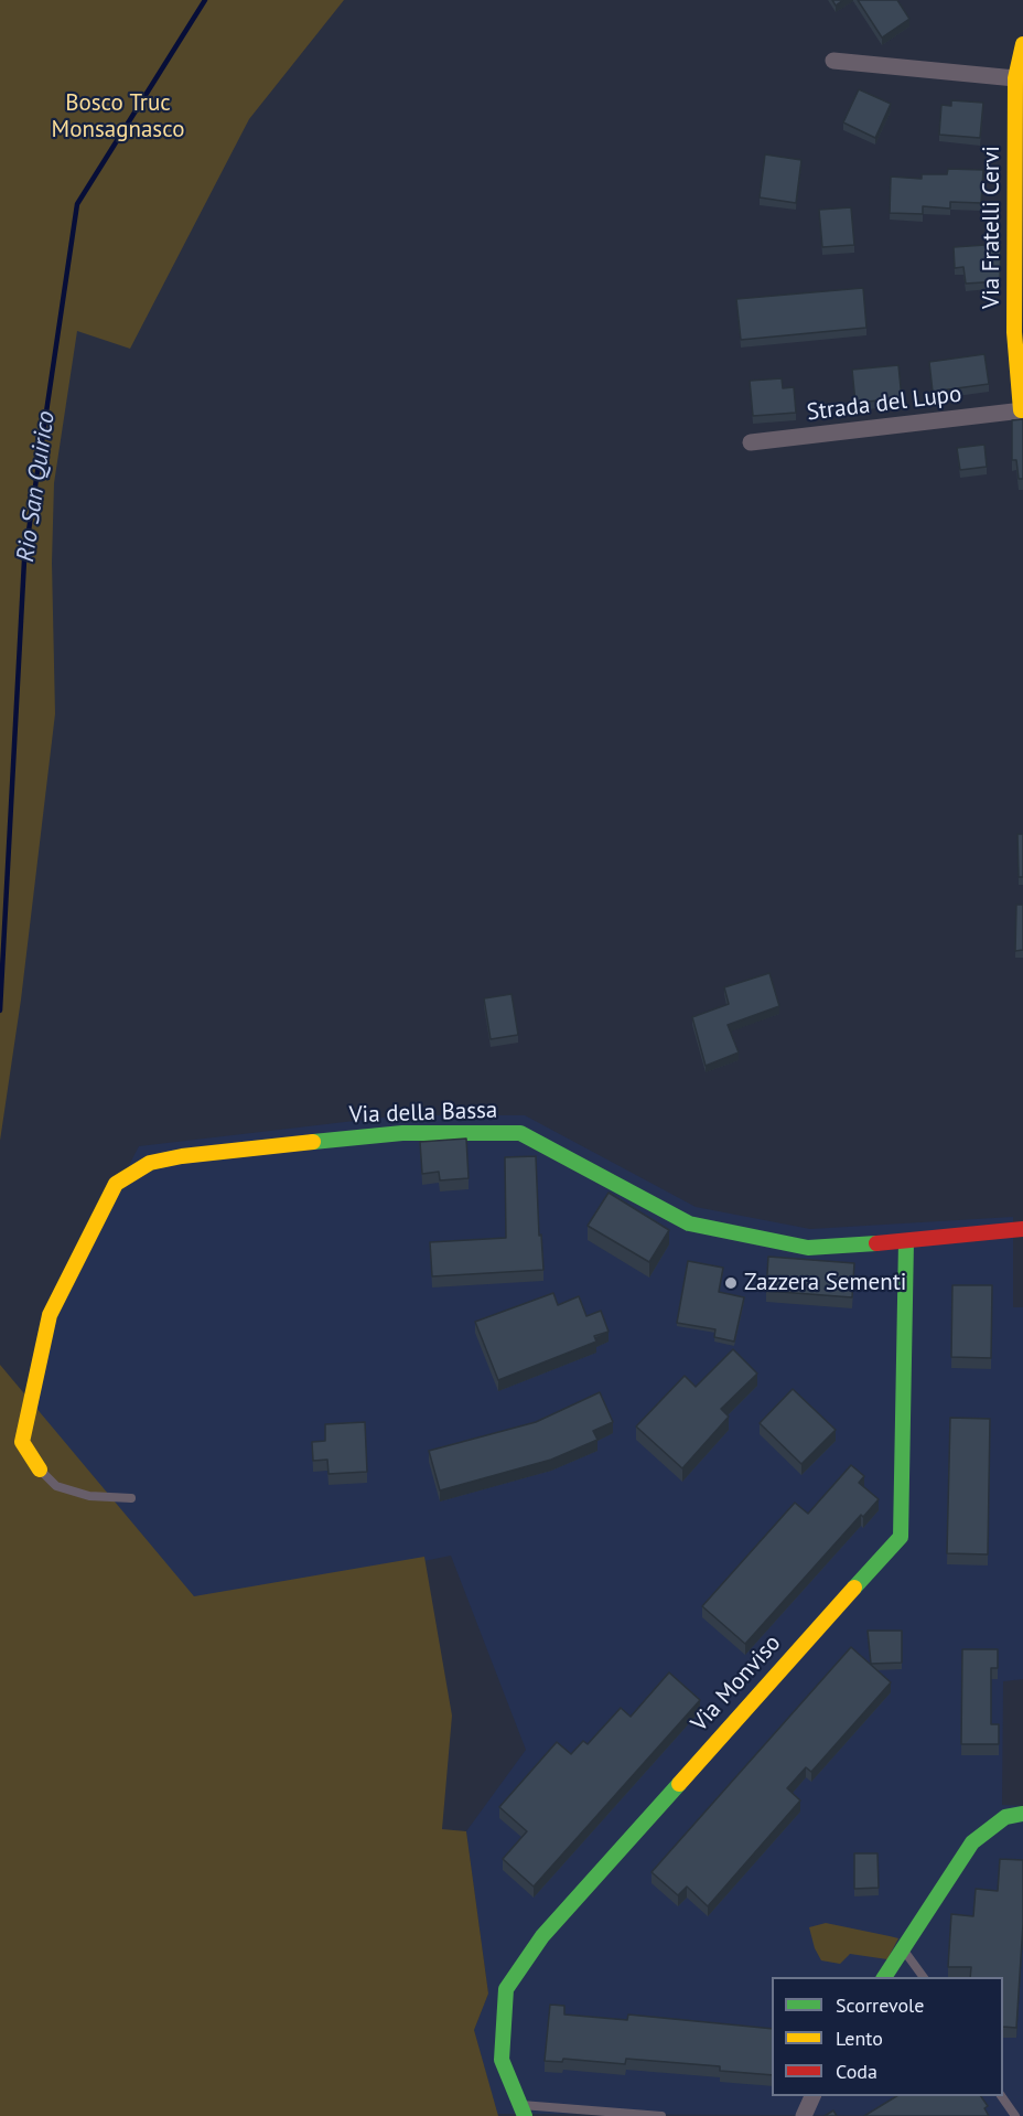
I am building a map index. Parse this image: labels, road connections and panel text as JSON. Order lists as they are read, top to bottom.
{
  "streets": {
    "street": [
      "Via Fratelli Cervi",
      "Strada del Lupo",
      "Via della Bassa",
      "Via Monviso"
    ]
  },
  "crossings": [
    ["Via Fratelli Cervi", "Strada del Lupo"],
    ["Via della Bassa", "Via Monviso"]
  ],
  "water": ["Rio San Quirico"],
  "parks": ["Bosco Truc Monsagnasco"],
  "places": ["Zazzera Sementi"],
  "legend": ["Scorrevole", "Lento", "Coda"]
}
